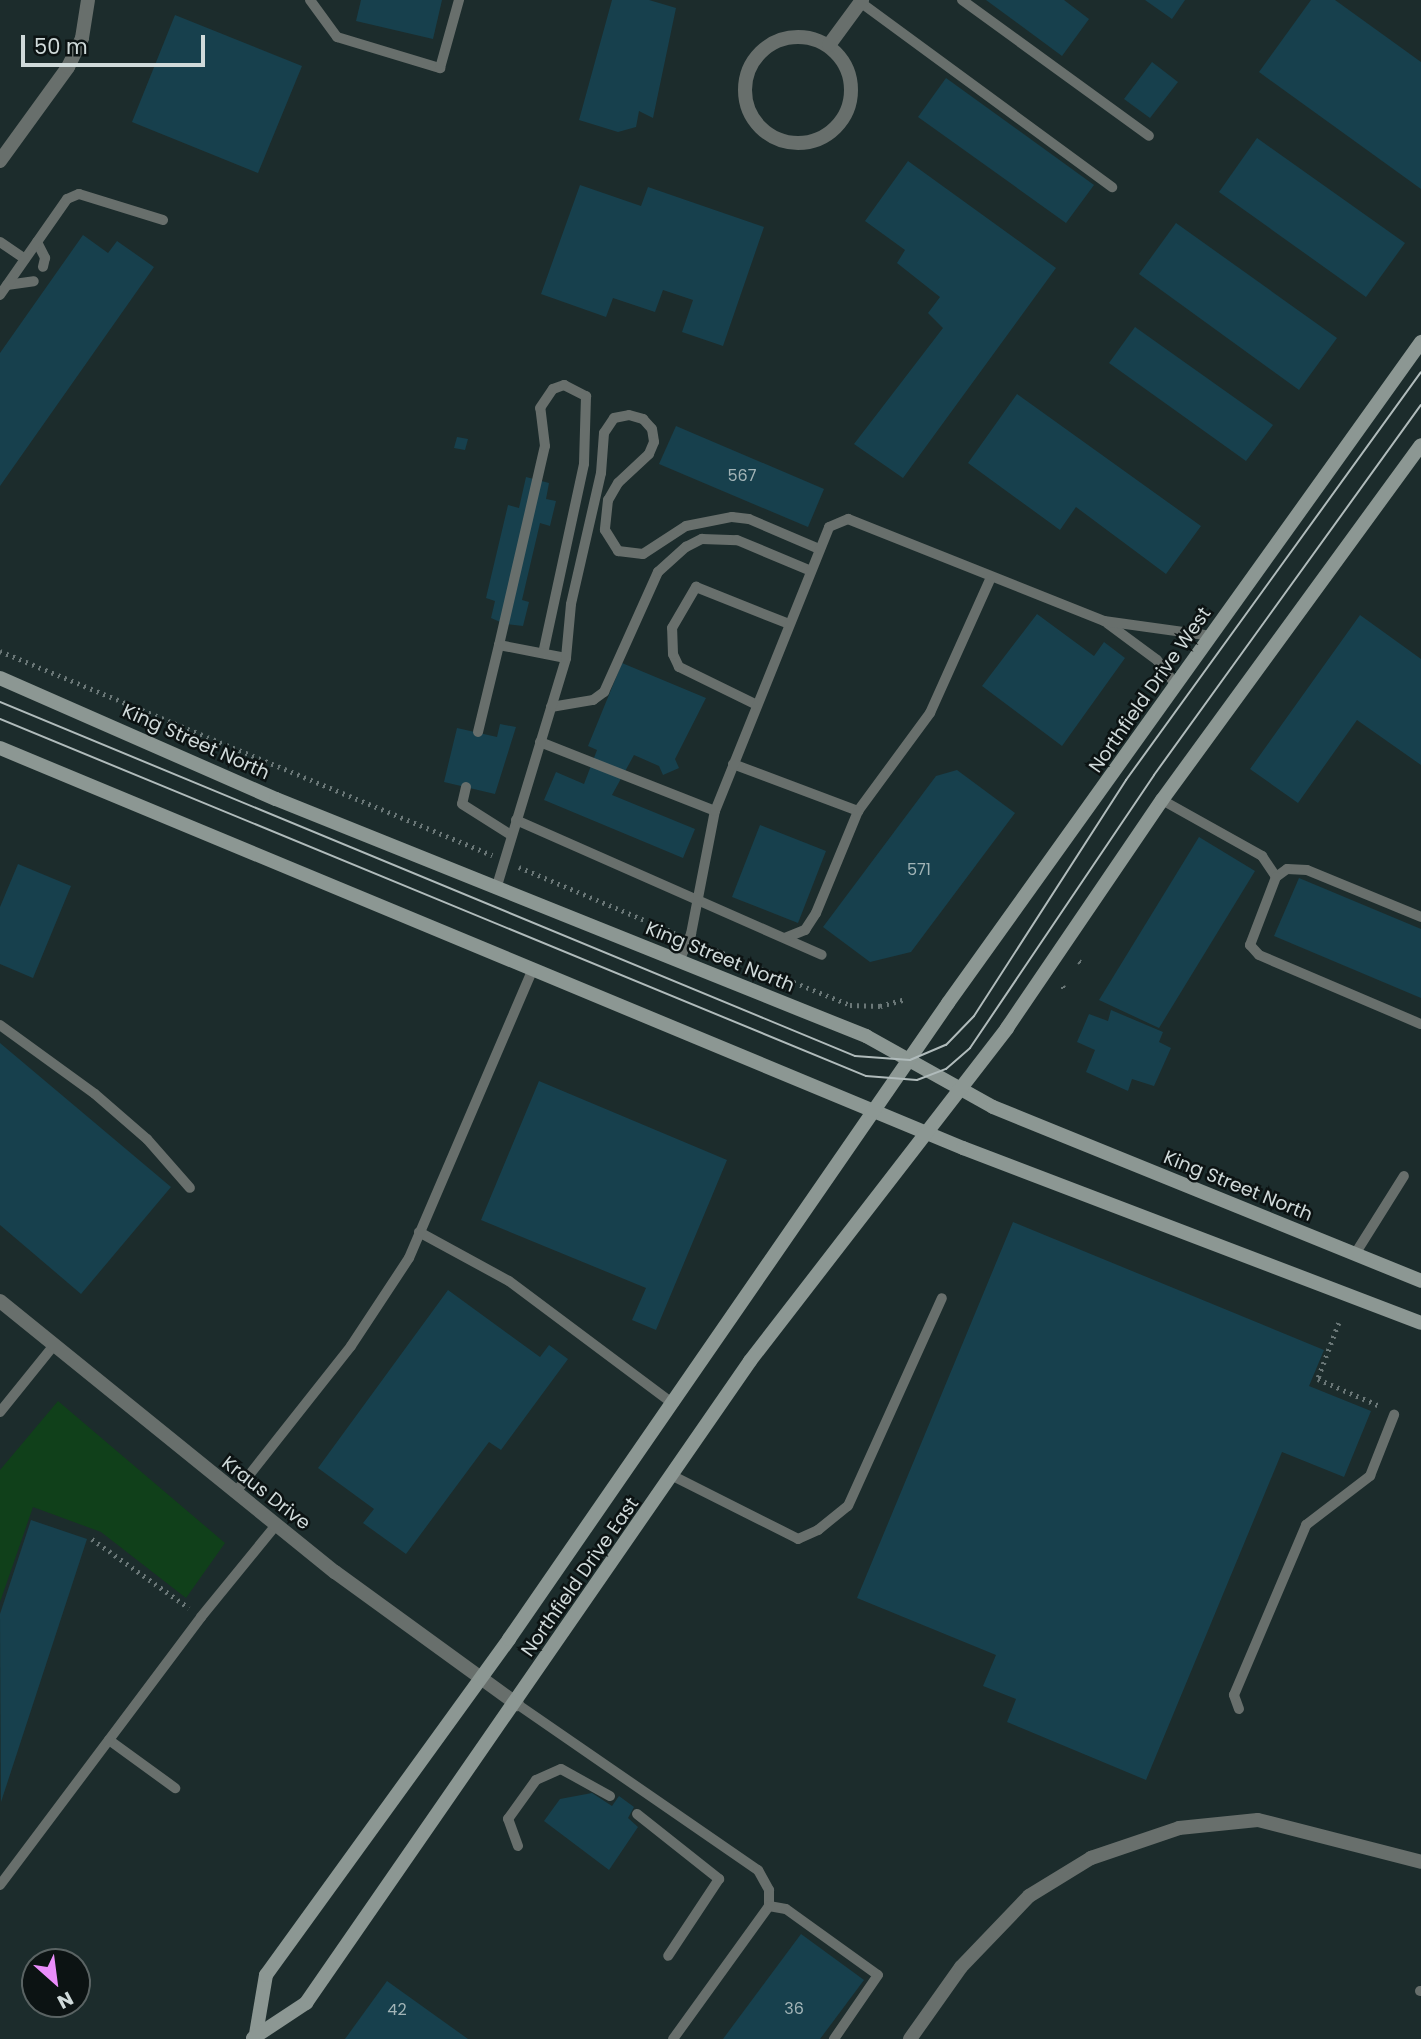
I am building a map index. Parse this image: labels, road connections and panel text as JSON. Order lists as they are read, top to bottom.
{
  "streets": {
    "main road": ["Northfield Drive West", "King Street North", "Northfield Drive East"],
    "street": ["Kraus Drive"]
  },
  "crossings": [
    ["Northfield Drive West", "King Street North"],
    ["Northfield Drive West", "Northfield Drive East"],
    ["King Street North", "Northfield Drive East"],
    ["Kraus Drive", "Northfield Drive East"]
  ],
  "house_numbers": [
    "567",
    "571",
    "36",
    "42"
  ],
  "scale_bar": "50 m",
  "north": "bottom right"
}
